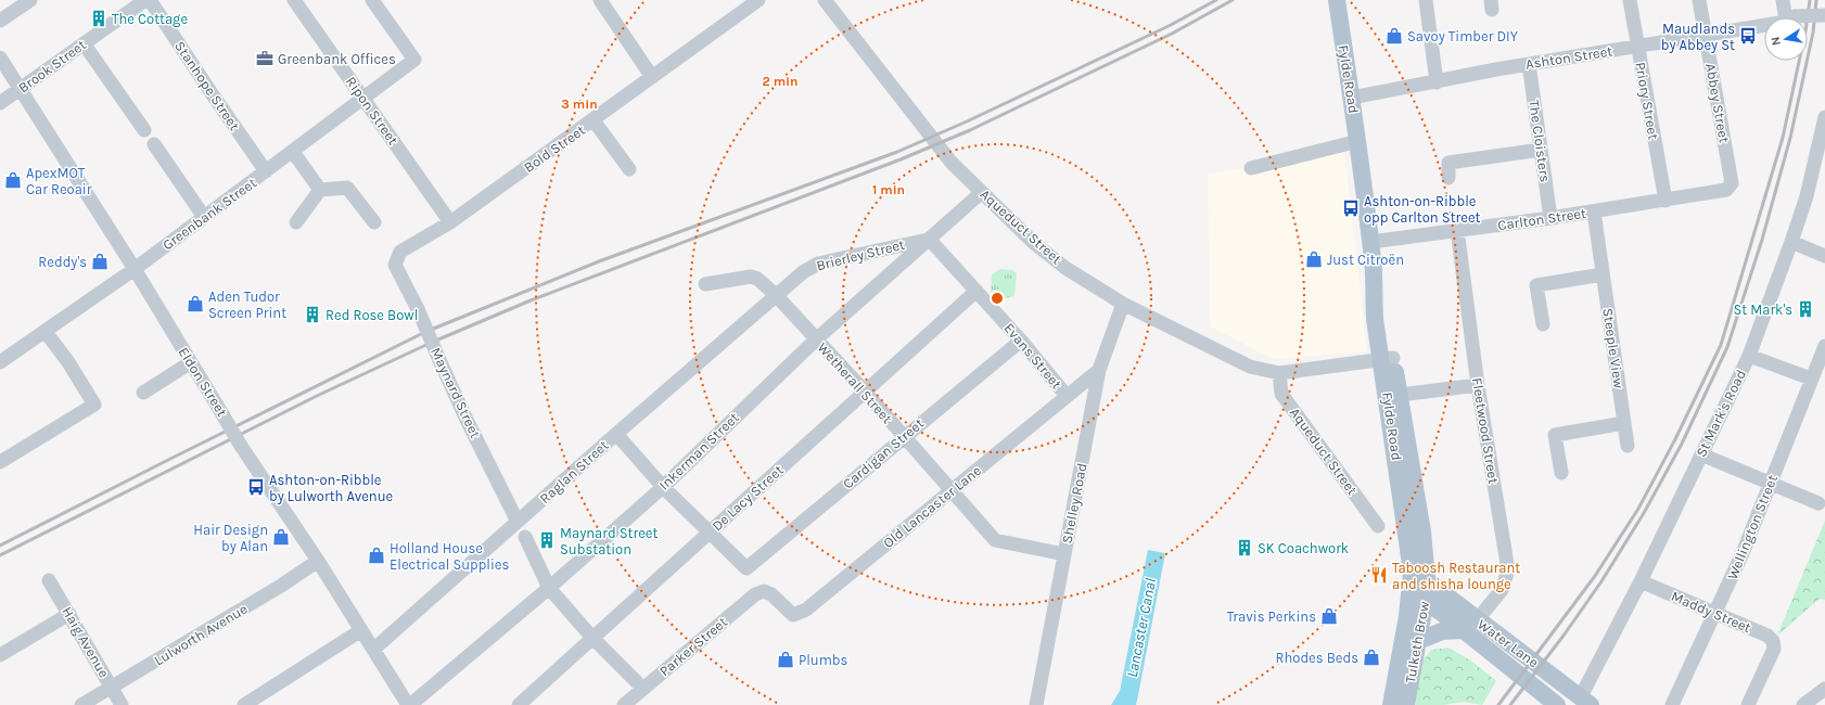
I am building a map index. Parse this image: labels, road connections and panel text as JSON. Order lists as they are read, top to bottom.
{
  "streets": {
    "main road": ["Fylde Road", "Tulketh Brow", "Water Lane"],
    "street": [
      "Ashton Street",
      "Brook Street",
      "Stanhope Street",
      "Priory Street",
      "Abbey Street",
      "Ripon Street",
      "The Cloisters",
      "Bold Street",
      "Greenbank Street",
      "Carlton Street",
      "Aqueduct Street",
      "Brierley Street",
      "Steeple View",
      "Evans Street",
      "Eldon Street",
      "Wetherall Street",
      "Maynard Street",
      "St Mark's Road",
      "Fleetwood Street",
      "Inkerman Street",
      "Cardigan Street",
      "Raglan Street",
      "De Lacy Street",
      "Shelley Road",
      "Old Lancaster Lane",
      "Wellington Street",
      "Maddy Street",
      "Lulworth Avenue",
      "Haig Avenue",
      "Parker Street"
    ]
  },
  "crossings": [
    ["Ashton Street", "Fylde Road"],
    ["Ashton Street", "Priory Street"],
    ["Ashton Street", "Abbey Street"],
    ["Ashton Street", "The Cloisters"],
    ["Brook Street", "Eldon Street"],
    ["Fylde Road", "Carlton Street"],
    ["Fylde Road", "Aqueduct Street"],
    ["Fylde Road", "Tulketh Brow"],
    ["Fylde Road", "Water Lane"],
    ["Stanhope Street", "Greenbank Street"],
    ["Priory Street", "Carlton Street"],
    ["Abbey Street", "Carlton Street"],
    ["Ripon Street", "Bold Street"],
    ["Ripon Street", "Greenbank Street"],
    ["The Cloisters", "Carlton Street"],
    ["Bold Street", "Maynard Street"],
    ["Greenbank Street", "Eldon Street"],
    ["Carlton Street", "Steeple View"],
    ["Carlton Street", "Fleetwood Street"],
    ["Aqueduct Street", "Inkerman Street"],
    ["Aqueduct Street", "Shelley Road"],
    ["Brierley Street", "Evans Street"],
    ["Brierley Street", "Wetherall Street"],
    ["Brierley Street", "Inkerman Street"],
    ["Brierley Street", "Raglan Street"],
    ["Evans Street", "Inkerman Street"],
    ["Evans Street", "Cardigan Street"],
    ["Evans Street", "De Lacy Street"],
    ["Evans Street", "Old Lancaster Lane"],
    ["Eldon Street", "Inkerman Street"],
    ["Eldon Street", "Raglan Street"],
    ["Eldon Street", "Lulworth Avenue"],
    ["Wetherall Street", "Inkerman Street"],
    ["Wetherall Street", "Cardigan Street"],
    ["Wetherall Street", "Raglan Street"],
    ["Wetherall Street", "De Lacy Street"],
    ["Wetherall Street", "Shelley Road"],
    ["Wetherall Street", "Old Lancaster Lane"],
    ["Maynard Street", "Raglan Street"],
    ["St Mark's Road", "Maddy Street"],
    ["St Mark's Road", "Water Lane"],
    ["Fleetwood Street", "Water Lane"],
    ["Cardigan Street", "De Lacy Street"],
    ["Shelley Road", "Old Lancaster Lane"],
    ["Old Lancaster Lane", "Parker Street"],
    ["Wellington Street", "Maddy Street"],
    ["Lulworth Avenue", "Haig Avenue"],
    ["Tulketh Brow", "Water Lane"]
  ],
  "water": ["Lancaster Canal"],
  "places": {
    "building": [
      "The Cottage",
      "St Mark's",
      "Red Rose Bowl",
      "Maynard Street Substation",
      "SK Coachwork"
    ],
    "shop": [
      "Savoy Timber DIY",
      "ApexMOT Car Reoair",
      "Just Citroën",
      "Reddy's",
      "Aden Tudor Screen Print",
      "Hair Design by Alan",
      "Holland House Electrical Supplies",
      "Travis Perkins",
      "Rhodes Beds",
      "Plumbs"
    ],
    "bus stop": ["Maudlands by Abbey St", "Ashton-on-Ribble opp Carlton Street", "Ashton-on-Ribble by Lulworth Avenue"],
    "office": ["Greenbank Offices"],
    "restaurant": ["Taboosh Restaurant and shisha lounge"]
  },
  "north": "left",
  "rings": ["2 min", "3 min", "1 min"]
}
